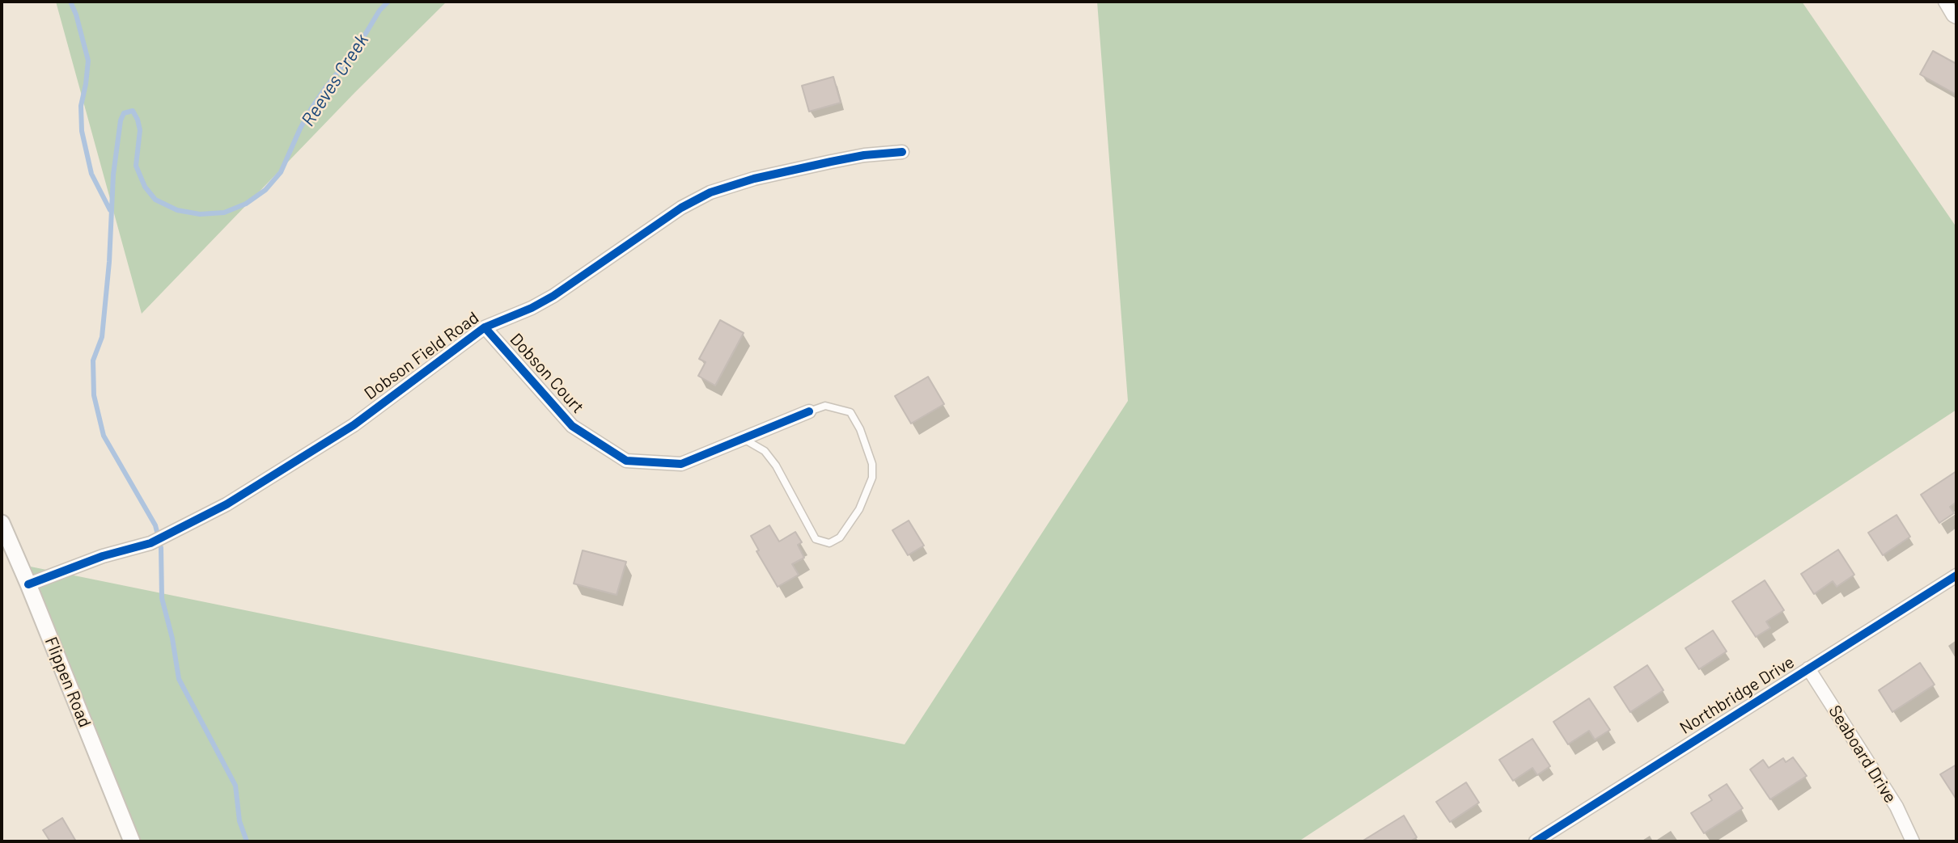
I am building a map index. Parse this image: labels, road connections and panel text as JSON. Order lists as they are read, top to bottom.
{
  "streets": {
    "street": [
      "Dobson Field Road",
      "Dobson Court",
      "Flippen Road",
      "Northbridge Drive",
      "Seaboard Drive"
    ]
  },
  "crossings": [
    ["Dobson Field Road", "Dobson Court"],
    ["Dobson Field Road", "Flippen Road"],
    ["Northbridge Drive", "Seaboard Drive"]
  ],
  "water": ["Reeves Creek"]
}
